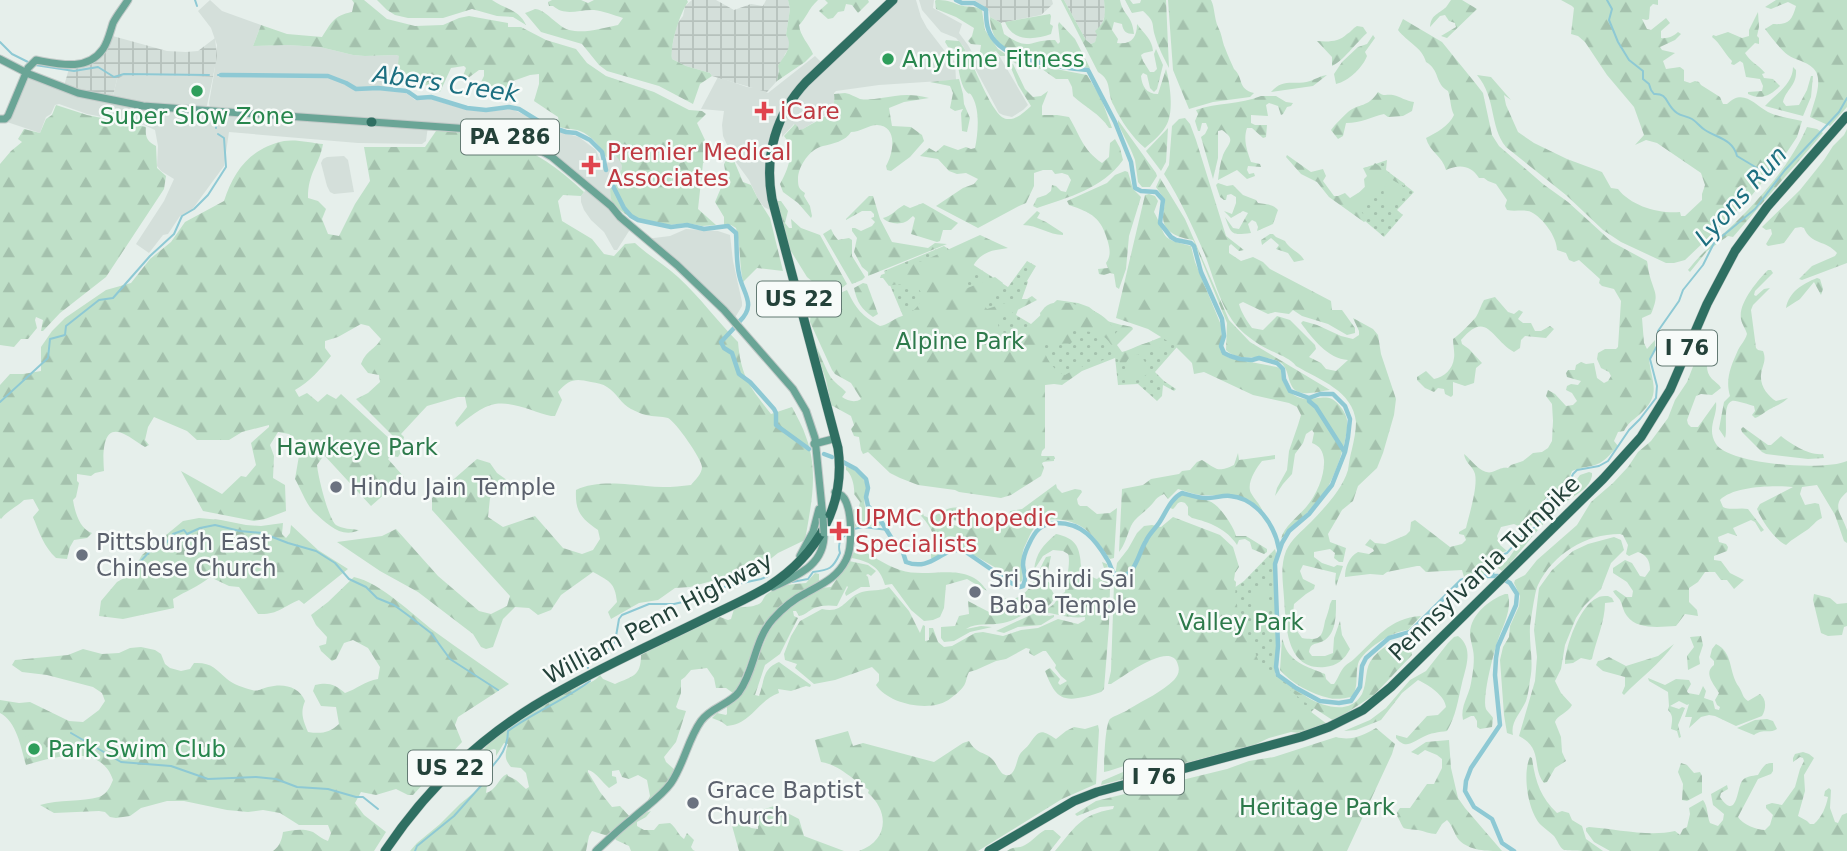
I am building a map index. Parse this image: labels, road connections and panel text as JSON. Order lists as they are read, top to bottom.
{
  "streets": {
    "highway": [
      "US 22",
      "I 76",
      "Pennsylvania Turnpike",
      "William Penn Highway"
    ],
    "main road": ["PA 286"]
  },
  "crossings": [
    ["PA 286", "William Penn Highway"]
  ],
  "water": ["Abers Creek", "Lyons Run"],
  "parks": [
    "Alpine Park",
    "Hawkeye Park",
    "Valley Park",
    "Heritage Park"
  ],
  "places": {
    "other": [
      "Anytime Fitness",
      "Super Slow Zone",
      "Hindu Jain Temple",
      "Pittsburgh East Chinese Church",
      "Sri Shirdi Sai Baba Temple",
      "Park Swim Club",
      "Grace Baptist Church"
    ],
    "health": ["iCare", "Premier Medical Associates", "UPMC Orthopedic Specialists"]
  }
}
